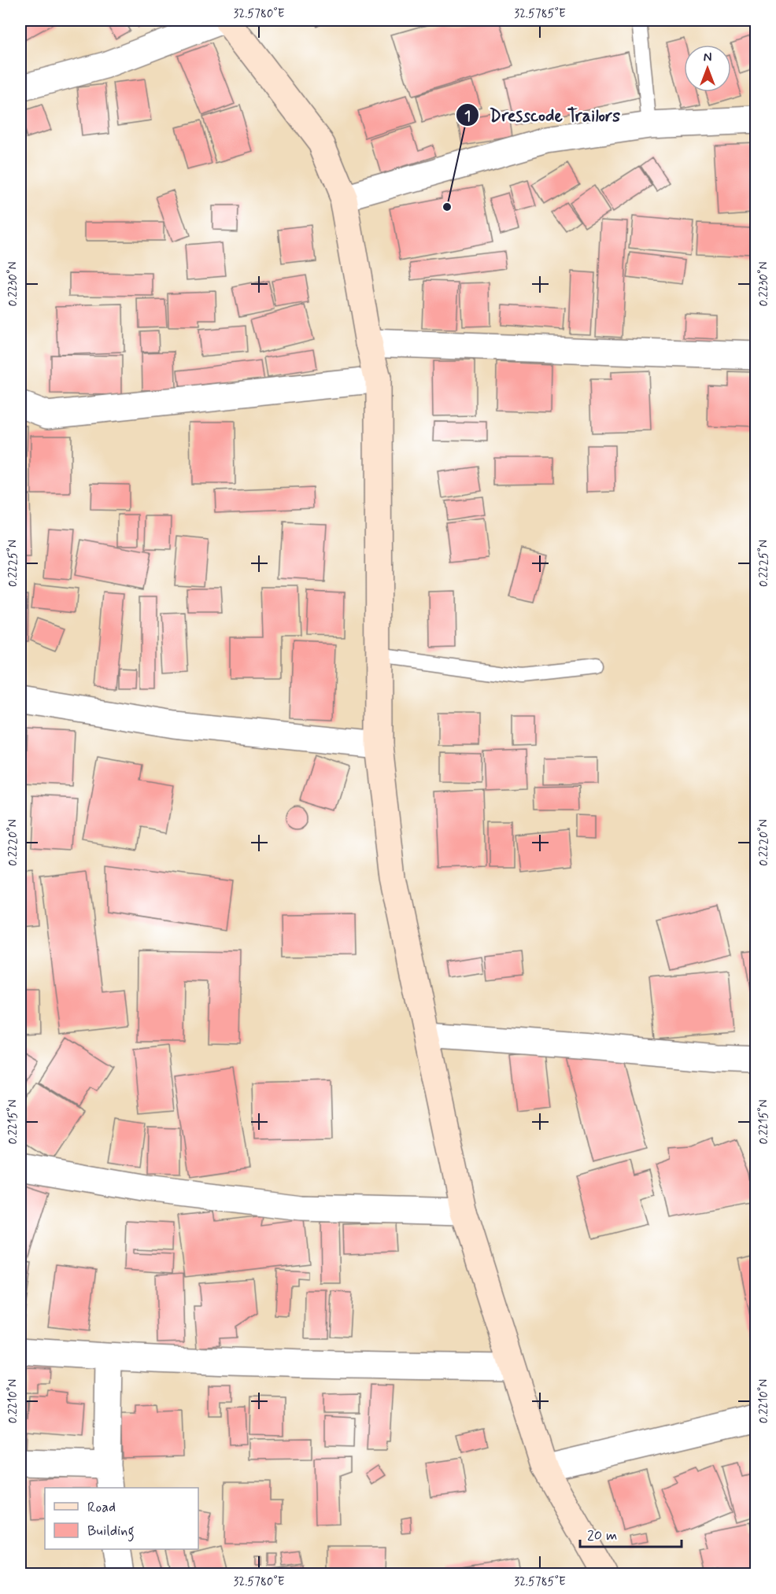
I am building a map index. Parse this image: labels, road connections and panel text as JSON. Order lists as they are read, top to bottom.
{
  "places": ["Dresscode Trailors"],
  "legend": ["Road", "Building"],
  "scale_bar": "20 m",
  "north": "top",
  "coordinates": [
    "32.5780°E",
    "32.5785°E",
    "0.2230°N",
    "0.2225°N",
    "0.2220°N",
    "0.2215°N",
    "0.2210°N"
  ]
}
